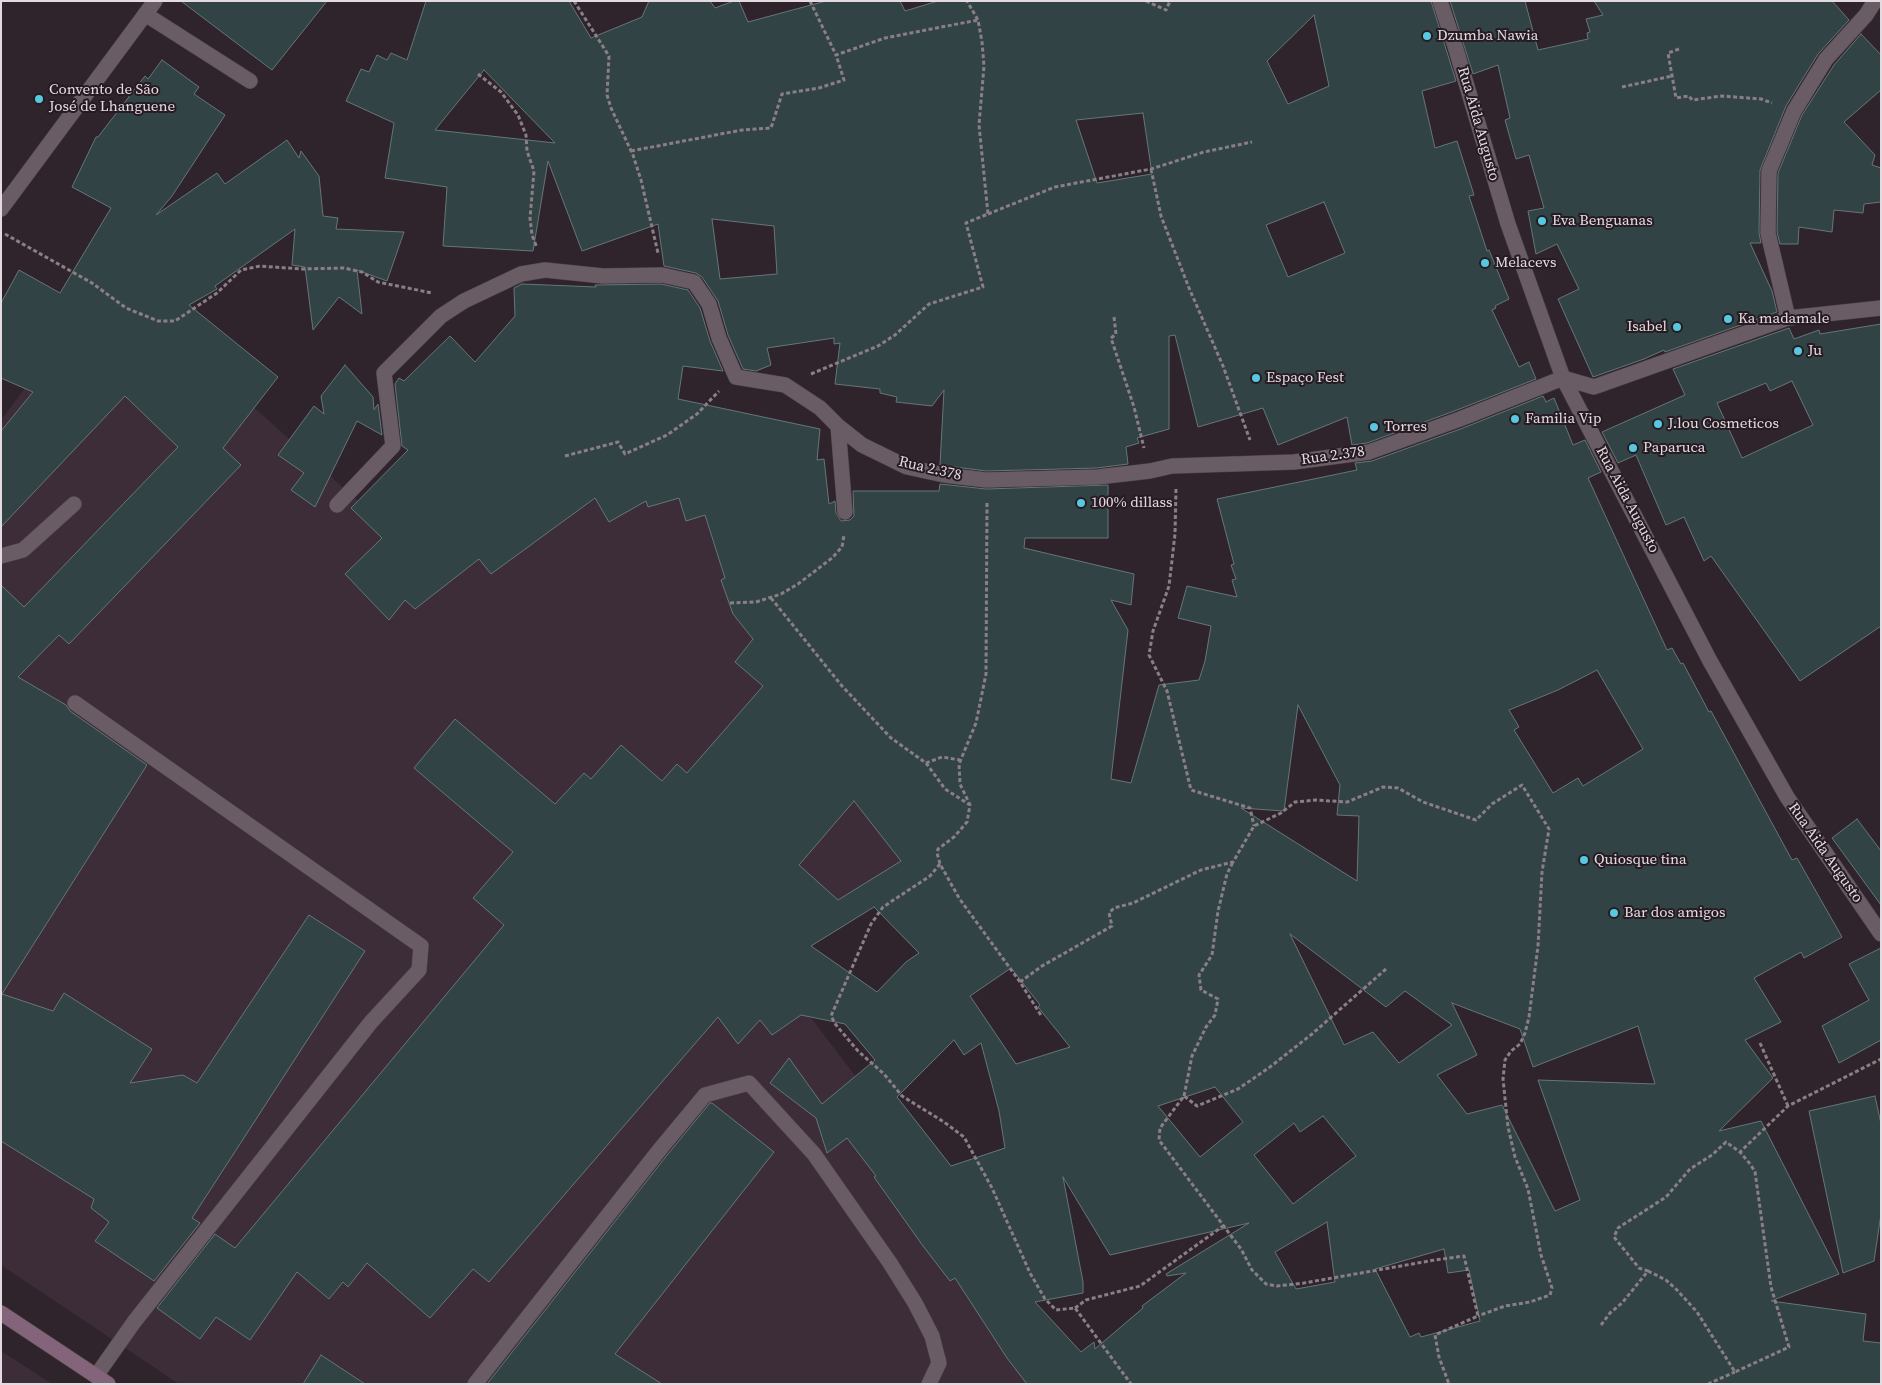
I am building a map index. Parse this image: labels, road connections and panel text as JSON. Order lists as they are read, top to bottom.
{
  "streets": {
    "street": ["Rua Aida Augusto", "Rua 2.378"]
  },
  "crossings": [
    ["Rua Aida Augusto", "Rua 2.378"]
  ],
  "places": [
    "Dzumba Nawia",
    "Convento de São José de Lhanguene",
    "Eva Benguanas",
    "Melacevs",
    "Ka madamale",
    "Isabel",
    "Ju",
    "Espaço Fest",
    "Familia Vip",
    "J.lou Cosmeticos",
    "Torres",
    "Paparuca",
    "100% dillass",
    "Quiosque tina",
    "Bar dos amigos"
  ]
}
